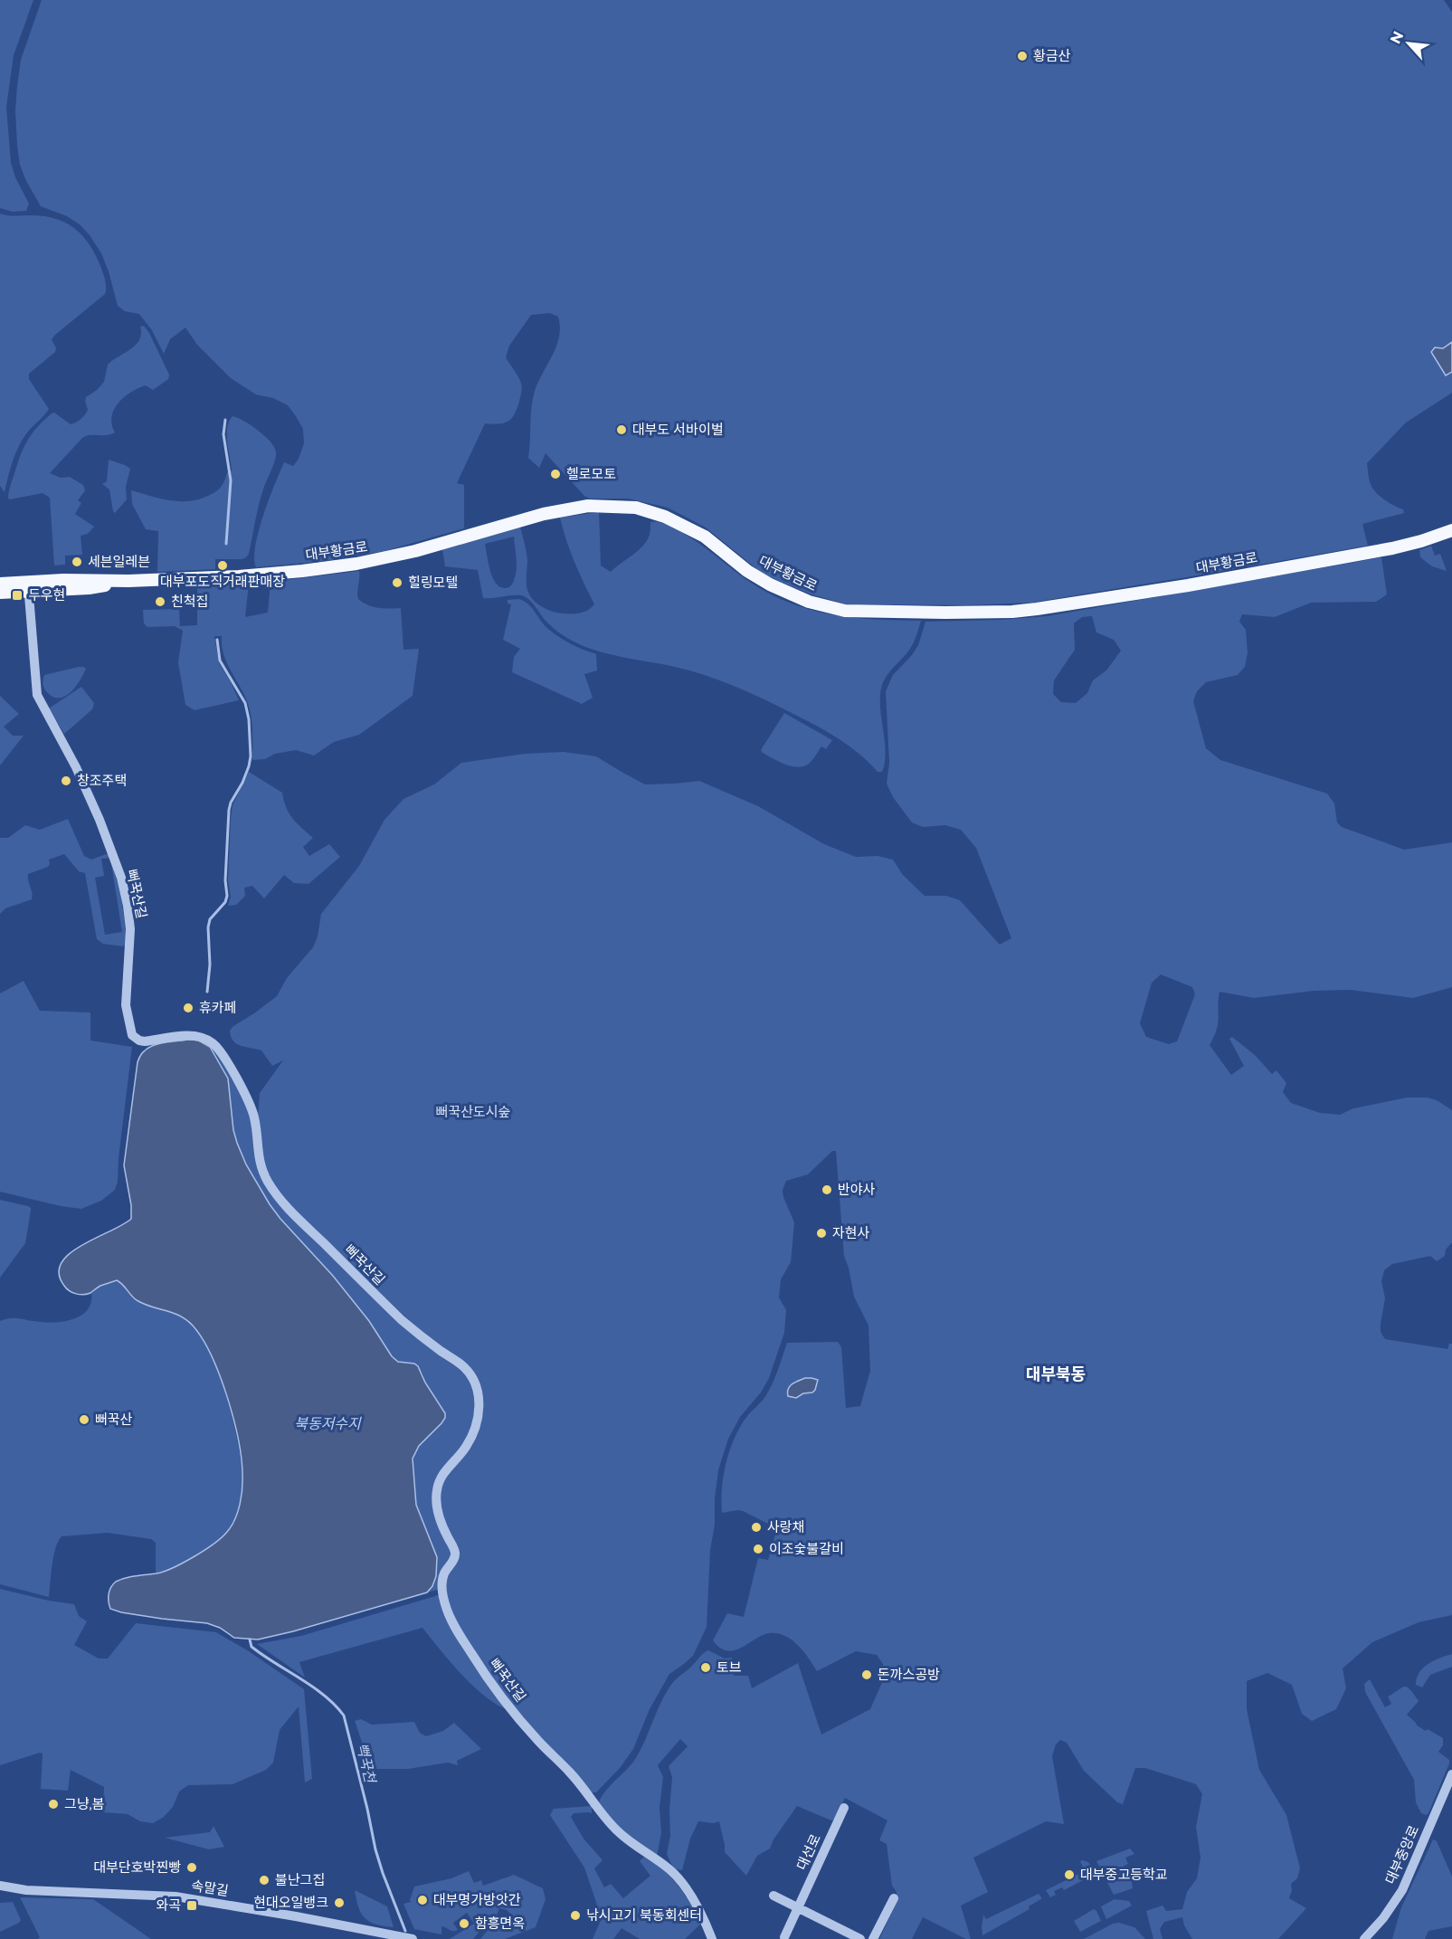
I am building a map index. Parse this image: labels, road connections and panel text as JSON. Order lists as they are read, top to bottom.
{
  "streets": {
    "main road": ["대부황금로"],
    "street": [
      "뻐꾹산길",
      "대선로",
      "대부중앙로",
      "속말길"
    ]
  },
  "crossings": [
    ["대부황금로", "뻐꾹산길"]
  ],
  "districts": ["대부북동"],
  "water": ["북동저수지", "뻑꾹천"],
  "parks": ["뻐꾹산도시숲"],
  "places": {
    "other": [
      "황금산",
      "대부도 서바이벌",
      "헬로모토",
      "세븐일레븐",
      "대부포도직거래판매장",
      "힐링모텔",
      "친척집",
      "창조주택",
      "휴카페",
      "반야사",
      "자현사",
      "뻐꾹산",
      "사랑채",
      "이조숯불갈비",
      "토브",
      "돈까스공방",
      "그냥,봄",
      "대부단호박찐빵",
      "대부중고등학교",
      "불난그집",
      "대부명가방앗간",
      "현대오일뱅크",
      "낚시고기 북동회센터",
      "함흥면옥"
    ],
    "transit": ["두우현", "와곡"]
  },
  "north": "top left"
}
